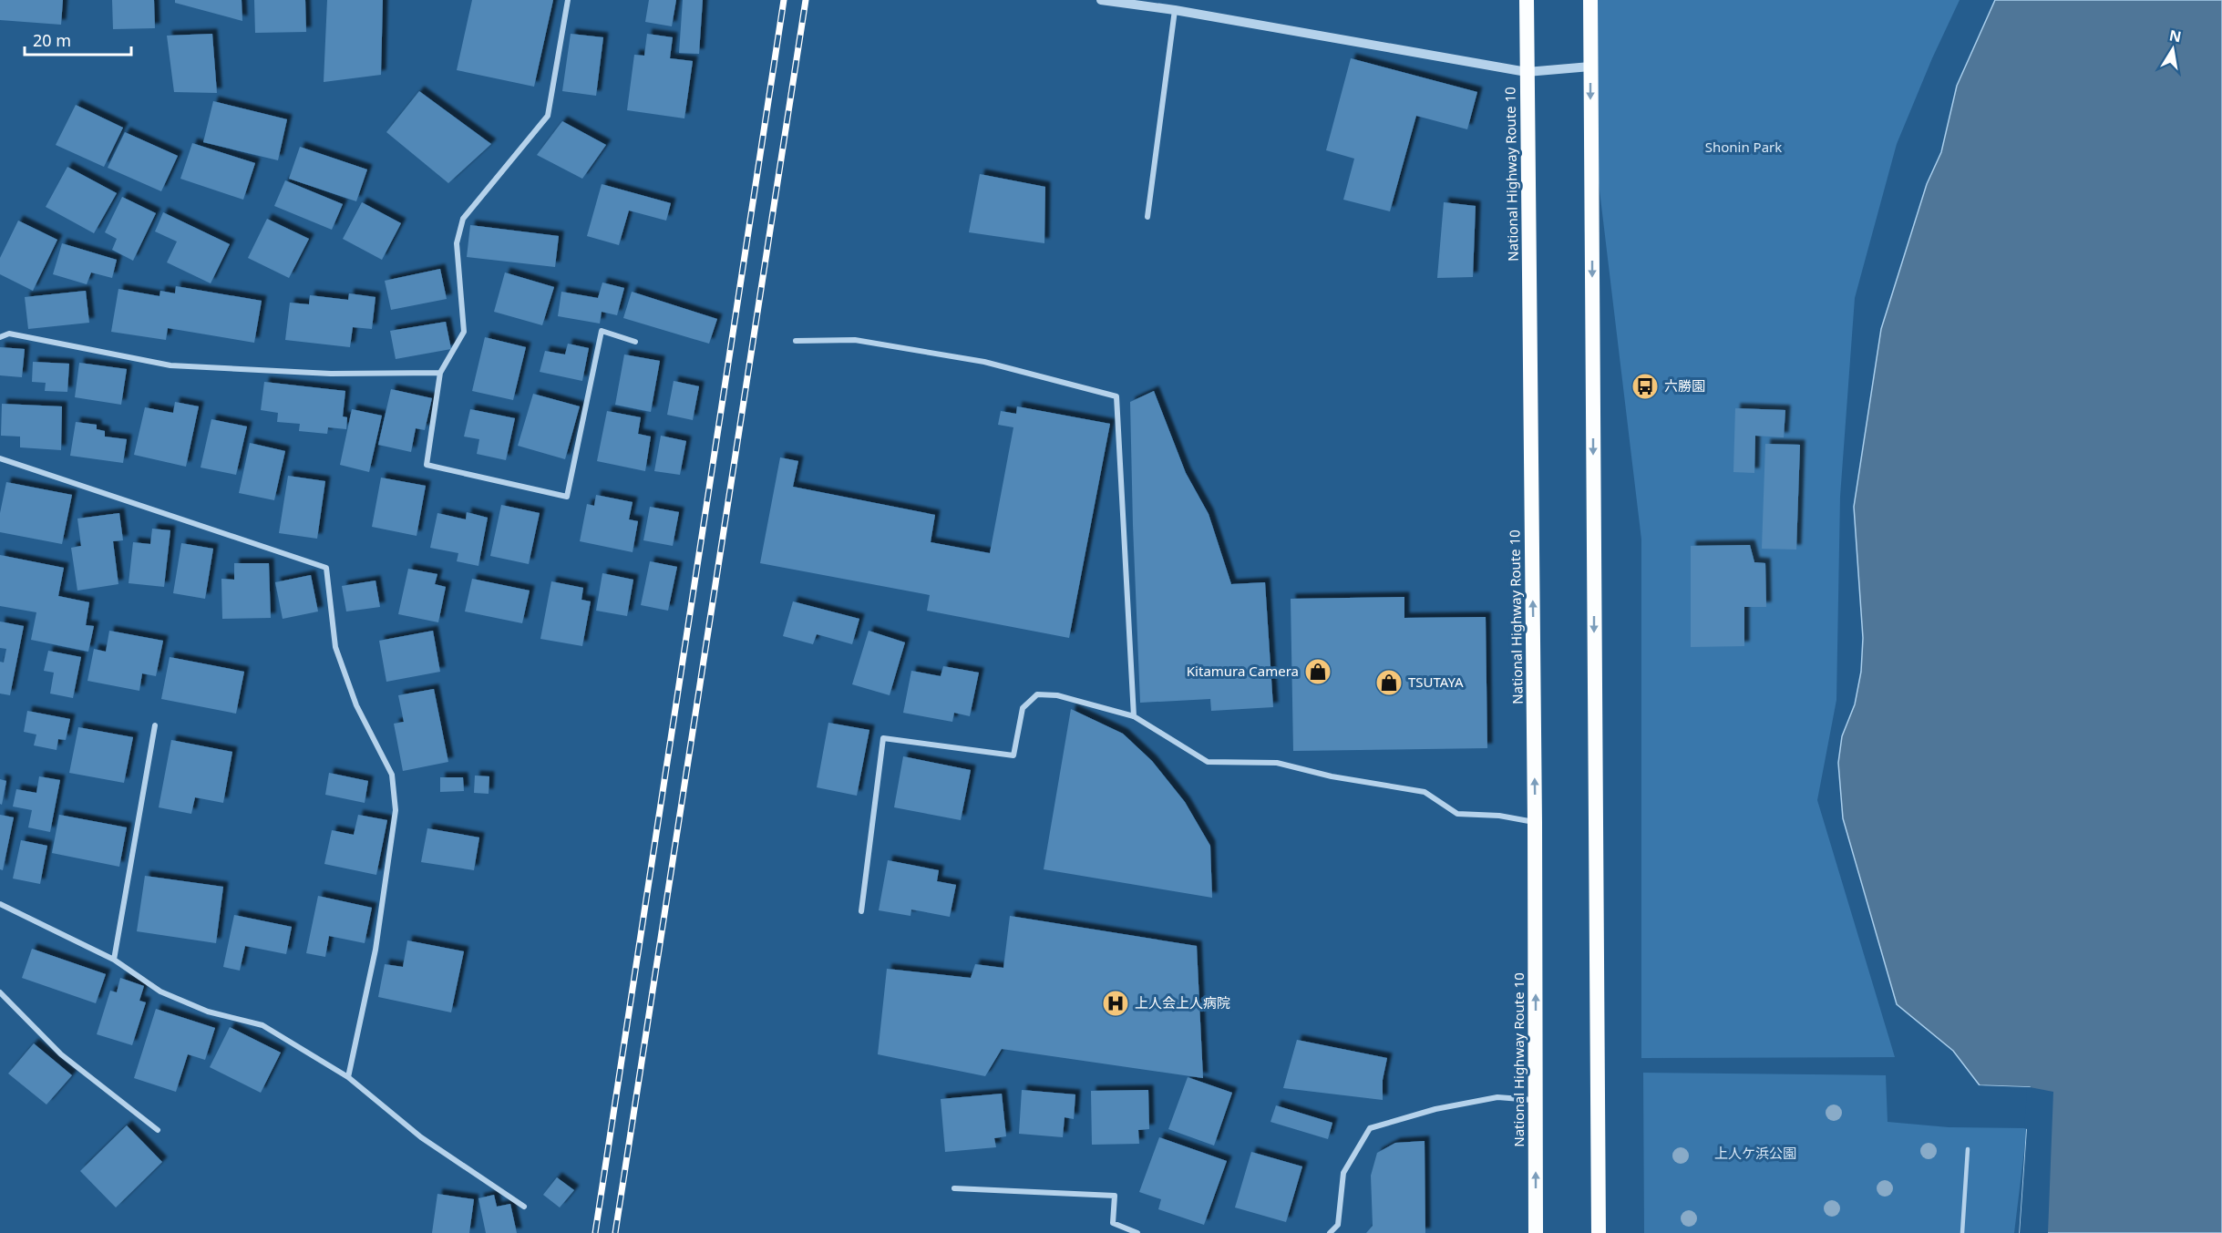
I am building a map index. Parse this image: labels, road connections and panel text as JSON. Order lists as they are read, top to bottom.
{
  "streets": {
    "highway": ["National Highway Route 10"]
  },
  "parks": ["Shonin Park", "上人ケ浜公園"],
  "places": {
    "bus stop": ["六勝園"],
    "shop": ["Kitamura Camera", "TSUTAYA"],
    "hospital": ["上人会上人病院"]
  },
  "scale_bar": "20 m",
  "north": "top"
}
